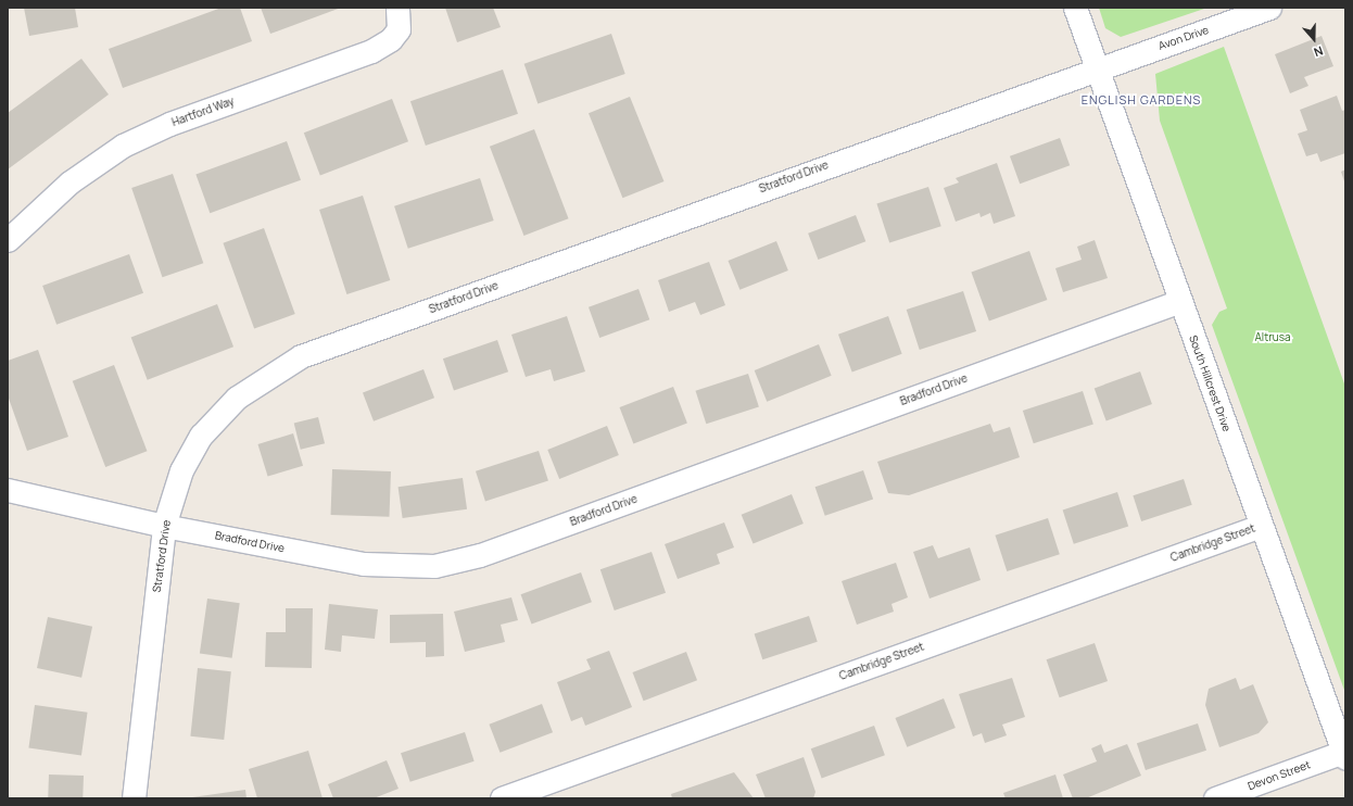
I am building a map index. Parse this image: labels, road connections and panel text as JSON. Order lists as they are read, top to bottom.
{
  "streets": {
    "street": [
      "Avon Drive",
      "Hartford Way",
      "Stratford Drive",
      "South Hillcrest Drive",
      "Bradford Drive",
      "Cambridge Street",
      "Devon Street"
    ]
  },
  "crossings": [
    ["Avon Drive", "Stratford Drive"],
    ["Avon Drive", "South Hillcrest Drive"],
    ["Stratford Drive", "South Hillcrest Drive"],
    ["Stratford Drive", "Bradford Drive"],
    ["South Hillcrest Drive", "Bradford Drive"],
    ["South Hillcrest Drive", "Cambridge Street"],
    ["South Hillcrest Drive", "Devon Street"]
  ],
  "districts": ["ENGLISH GARDENS"],
  "parks": ["Altrusa"],
  "north": "bottom"
}
